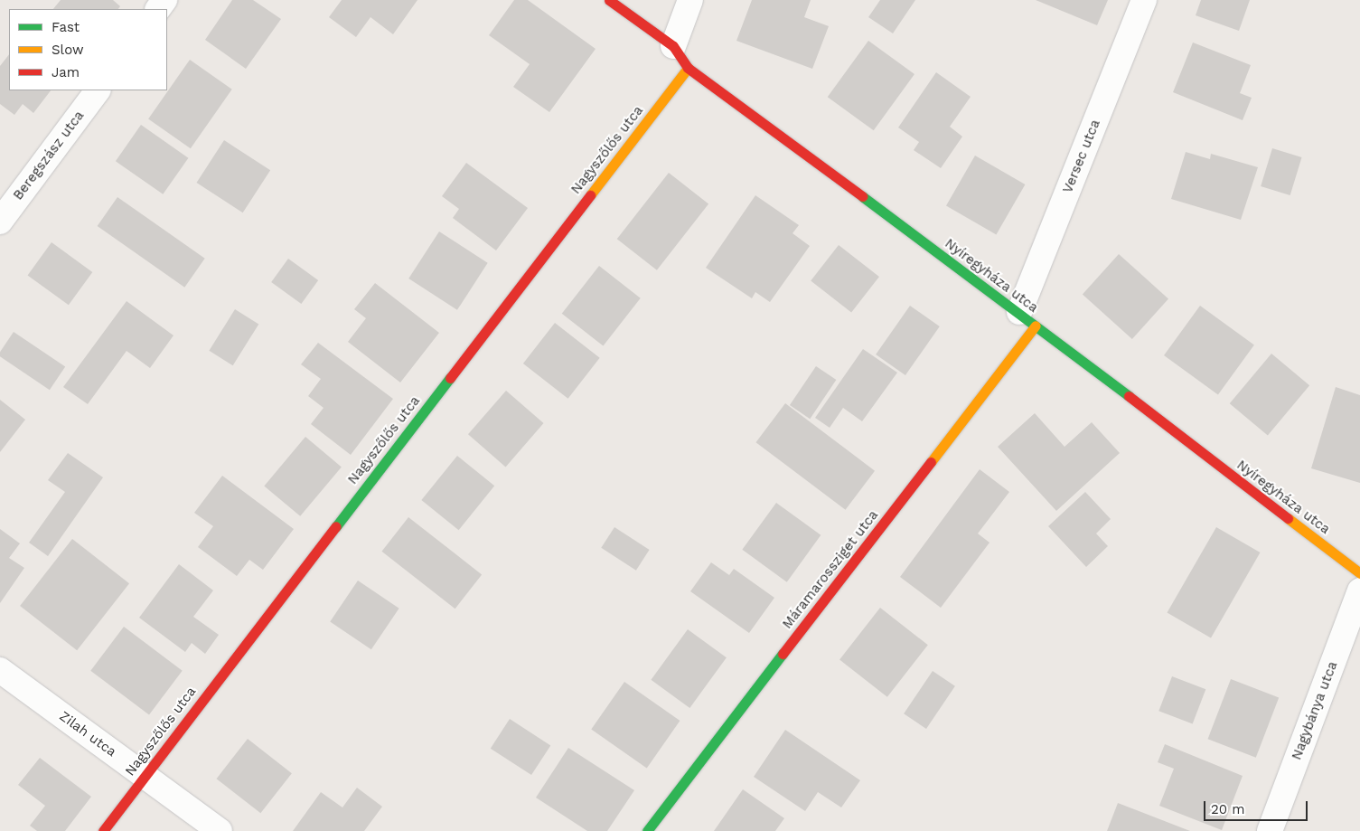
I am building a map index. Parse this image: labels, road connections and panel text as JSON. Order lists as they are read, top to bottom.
{
  "streets": {
    "street": [
      "Nagyszőlős utca",
      "Beregszász utca",
      "Versec utca",
      "Nyíregyháza utca",
      "Máramarossziget utca",
      "Nagybánya utca",
      "Zilah utca"
    ]
  },
  "crossings": [
    ["Nagyszőlős utca", "Nyíregyháza utca"],
    ["Nagyszőlős utca", "Zilah utca"],
    ["Versec utca", "Nyíregyháza utca"],
    ["Versec utca", "Máramarossziget utca"],
    ["Nyíregyháza utca", "Máramarossziget utca"]
  ],
  "legend": ["Fast", "Slow", "Jam"],
  "scale_bar": "20 m"
}
